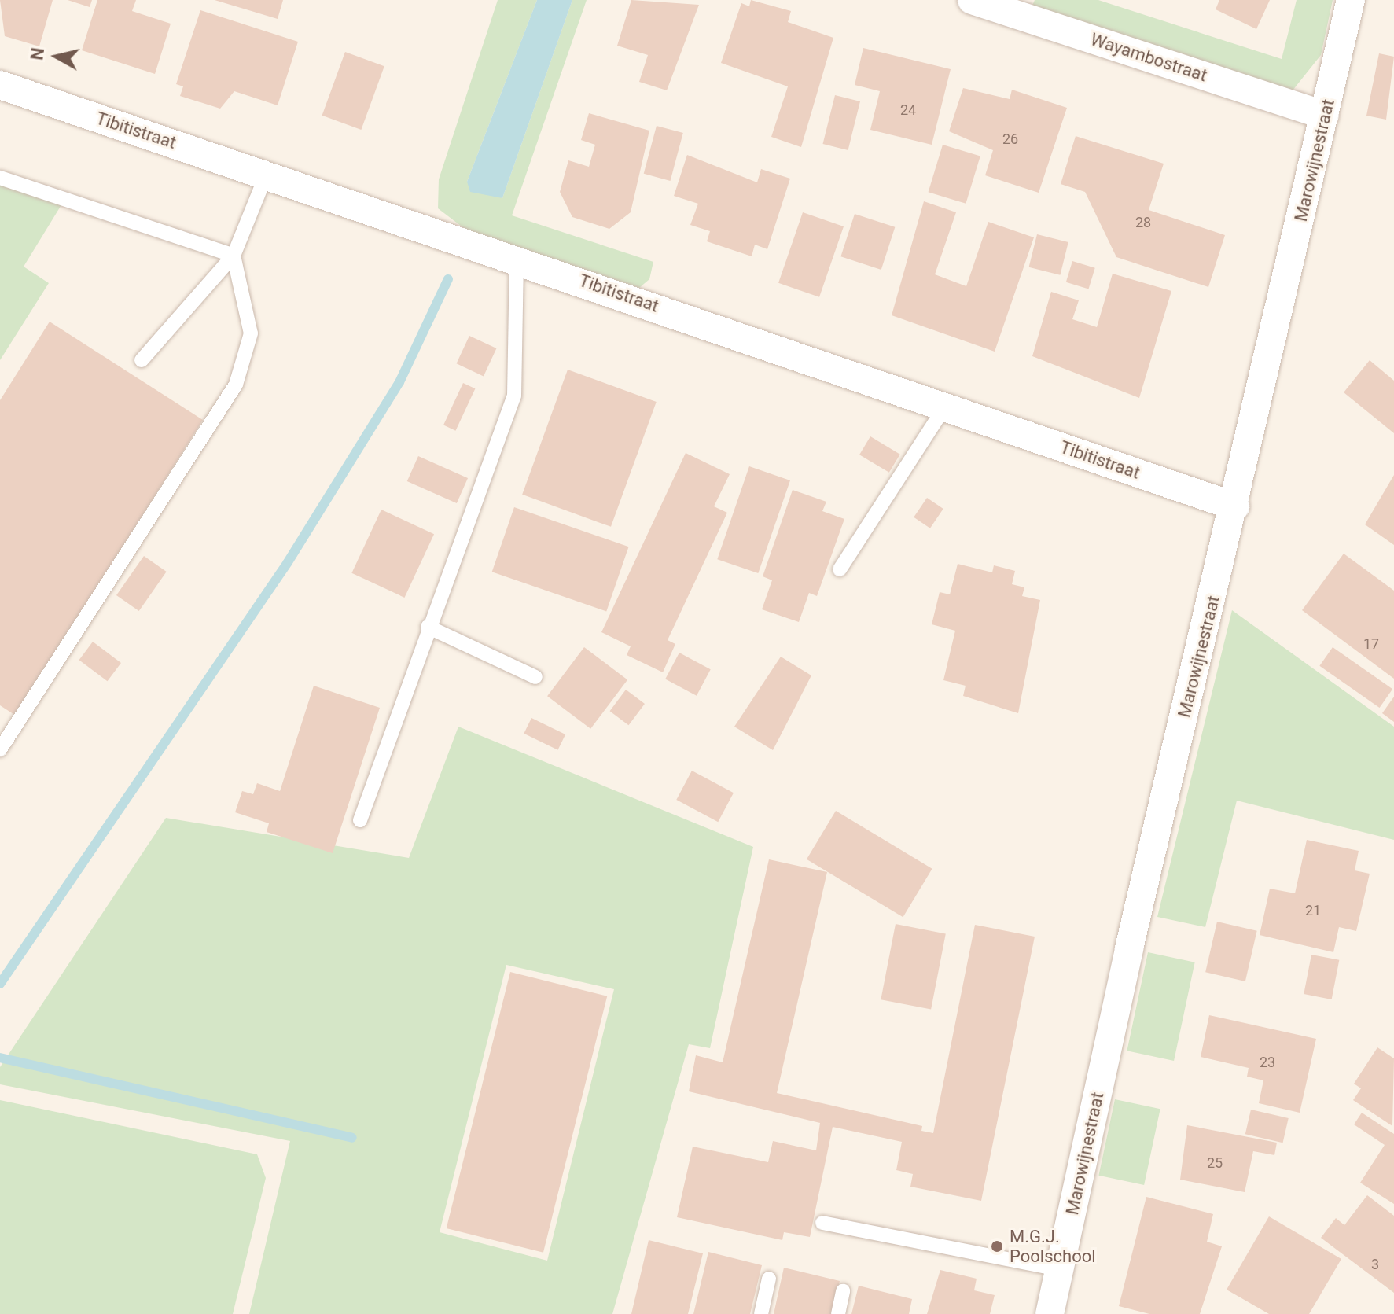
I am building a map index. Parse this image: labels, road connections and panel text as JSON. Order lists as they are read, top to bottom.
{
  "streets": {
    "street": ["Wayambostraat", "Tibitistraat", "Marowijnestraat"]
  },
  "crossings": [
    ["Wayambostraat", "Marowijnestraat"],
    ["Tibitistraat", "Marowijnestraat"]
  ],
  "places": ["M.G.J. Poolschool"],
  "house_numbers": [
    "24",
    "26",
    "28",
    "17",
    "21",
    "23",
    "25",
    "3"
  ],
  "north": "left"
}
